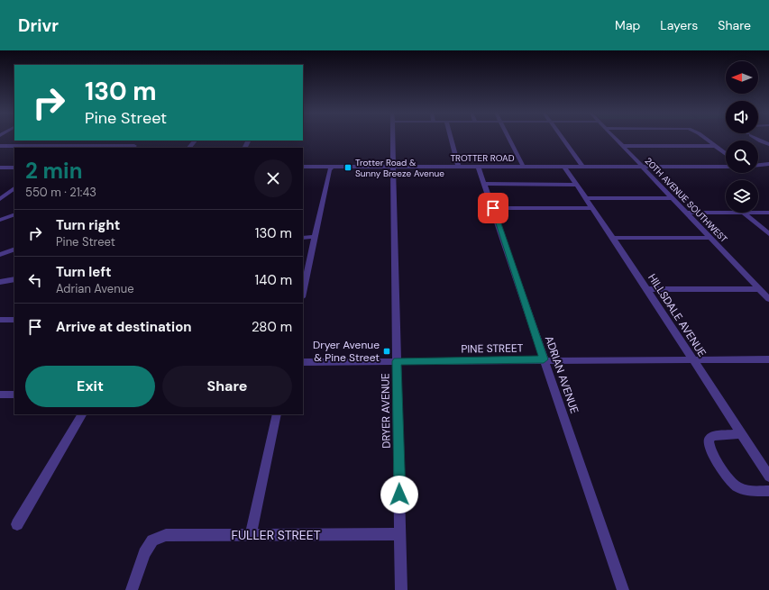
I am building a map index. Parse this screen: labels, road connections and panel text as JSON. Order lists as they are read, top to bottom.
{
  "streets": {
    "street": [
      "TROTTER ROAD",
      "20TH AVENUE SOUTHWEST",
      "HILLSDALE AVENUE",
      "PINE STREET",
      "ADRIAN AVENUE",
      "DRYER AVENUE",
      "FULLER STREET"
    ]
  },
  "crossings": [
    ["TROTTER ROAD", "20TH AVENUE SOUTHWEST"],
    ["TROTTER ROAD", "HILLSDALE AVENUE"],
    ["TROTTER ROAD", "ADRIAN AVENUE"],
    ["TROTTER ROAD", "DRYER AVENUE"],
    ["HILLSDALE AVENUE", "PINE STREET"],
    ["PINE STREET", "ADRIAN AVENUE"],
    ["PINE STREET", "DRYER AVENUE"],
    ["DRYER AVENUE", "FULLER STREET"]
  ],
  "places": {
    "transit": ["Trotter Road & Sunny Breeze Avenue", "Dryer Avenue & Pine Street"]
  },
  "north": "left",
  "page": {
    "header": "Drivr",
    "nav": ["Map", "Layers", "Share"],
    "turn": ["130 m", "Pine Street"],
    "heading": ["2 min", "550 m · 21:43"],
    "list": [
      {
        "name": "Turn right",
        "note": "Pine Street",
        "value": "130 m"
      },
      {
        "name": "Turn left",
        "note": "Adrian Avenue",
        "value": "140 m"
      },
      {
        "name": "Arrive at destination",
        "value": "280 m"
      }
    ],
    "buttons": ["Exit", "Share"]
  }
}
